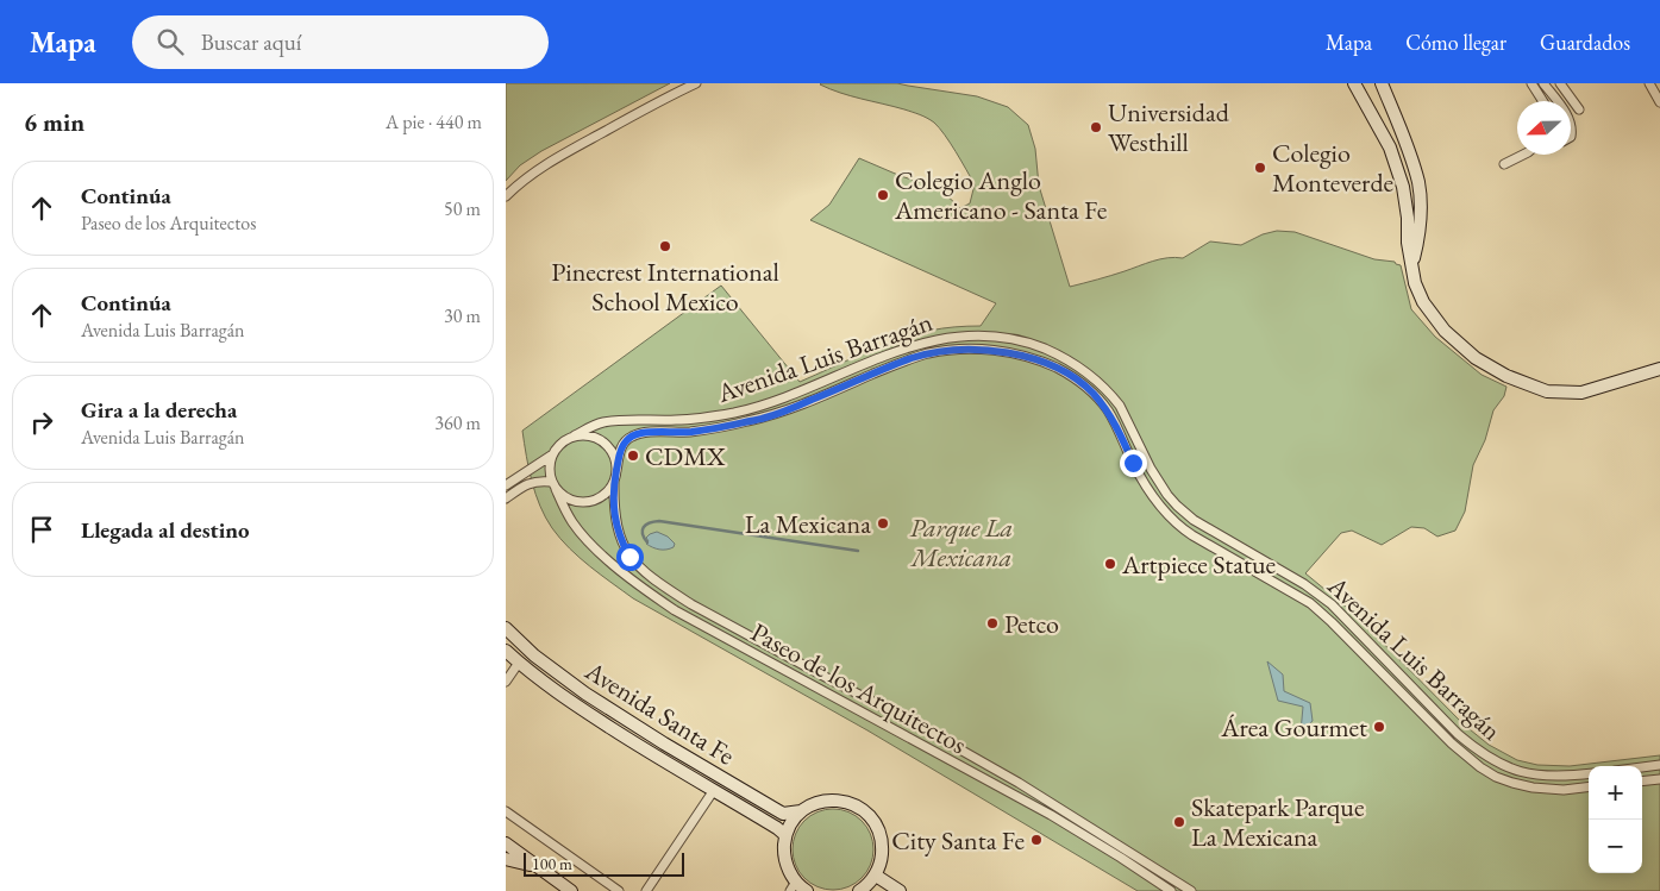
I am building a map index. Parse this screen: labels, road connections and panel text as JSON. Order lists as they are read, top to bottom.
{
  "streets": {
    "street": ["Avenida Luis Barragán", "Paseo de los Arquitectos", "Avenida Santa Fe"]
  },
  "crossings": [
    ["Avenida Luis Barragán", "Paseo de los Arquitectos"]
  ],
  "parks": ["Parque La Mexicana"],
  "places": [
    "Universidad Westhill",
    "Colegio Monteverde",
    "Colegio Anglo Americano - Santa Fe",
    "Pinecrest International School Mexico",
    "CDMX",
    "La Mexicana",
    "Artpiece Statue",
    "Petco",
    "Área Gourmet",
    "Skatepark Parque La Mexicana",
    "City Santa Fe"
  ],
  "scale_bar": "100 m",
  "north": "left",
  "page": {
    "header": "Mapa",
    "search": "Buscar aquí",
    "nav": ["Mapa", "Cómo llegar", "Guardados"],
    "heading": ["6 min", "A pie · 440 m"],
    "list": [
      ["Continúa", "Paseo de los Arquitectos", "50 m"],
      ["Continúa", "Avenida Luis Barragán", "30 m"],
      ["Gira a la derecha", "Avenida Luis Barragán", "360 m"],
      "Llegada al destino"
    ],
    "map_buttons": ["+", "−"],
    "scale": "100 m"
  }
}
